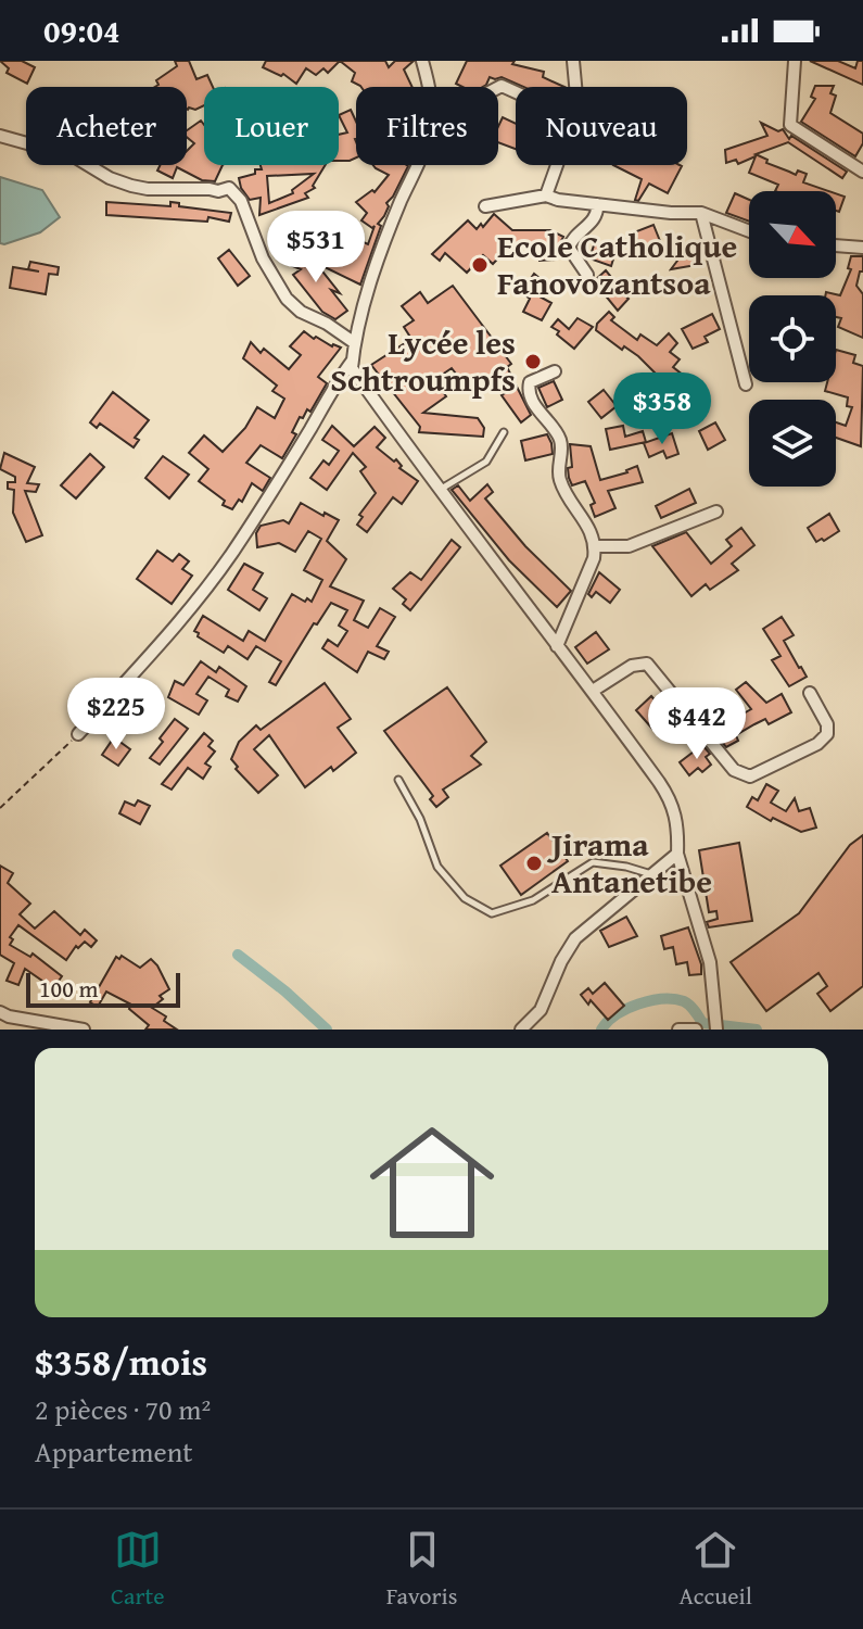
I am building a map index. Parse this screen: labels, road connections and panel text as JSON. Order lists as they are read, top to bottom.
{
  "places": ["Ecole Catholique Fanovozantsoa", "Lycée les Schtroumpfs", "Jirama Antanetibe"],
  "scale_bar": "100 m",
  "north": "bottom right",
  "page": {
    "status": "09:04",
    "chip": [
      "Acheter",
      "Louer",
      "Filtres",
      "Nouveau"
    ],
    "price": [
      "$531",
      "$358",
      "$225",
      "$442"
    ],
    "scale": "100 m",
    "list": [
      {
        "name": "$358/mois",
        "note": "2 pièces · 70 m² · Appartement"
      }
    ],
    "tabs": ["Carte", "Favoris", "Accueil"]
  }
}
